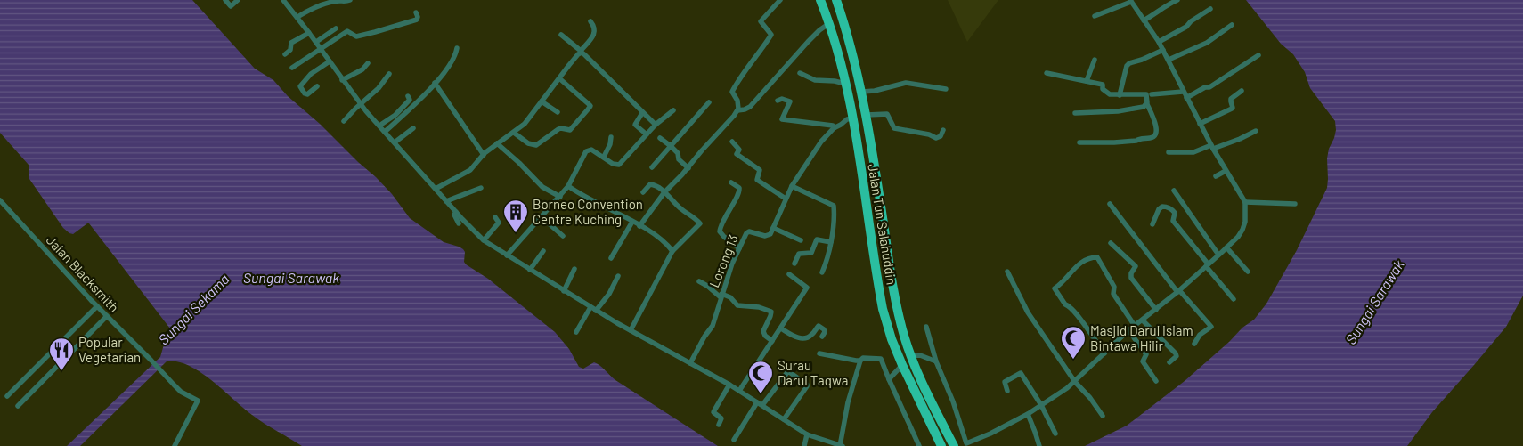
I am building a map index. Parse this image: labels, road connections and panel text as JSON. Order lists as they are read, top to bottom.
{
  "streets": {
    "highway": ["Jalan Tun Salahuddin"],
    "street": ["Lorong 13", "Jalan Blacksmith"]
  },
  "water": ["Sungai Sarawak", "Sungai Sekama"],
  "places": {
    "building": ["Borneo Convention Centre Kuching"],
    "mosque": ["Masjid Darul Islam Bintawa Hilir", "Surau Darul Taqwa"],
    "restaurant": ["Popular Vegetarian"]
  }
}
